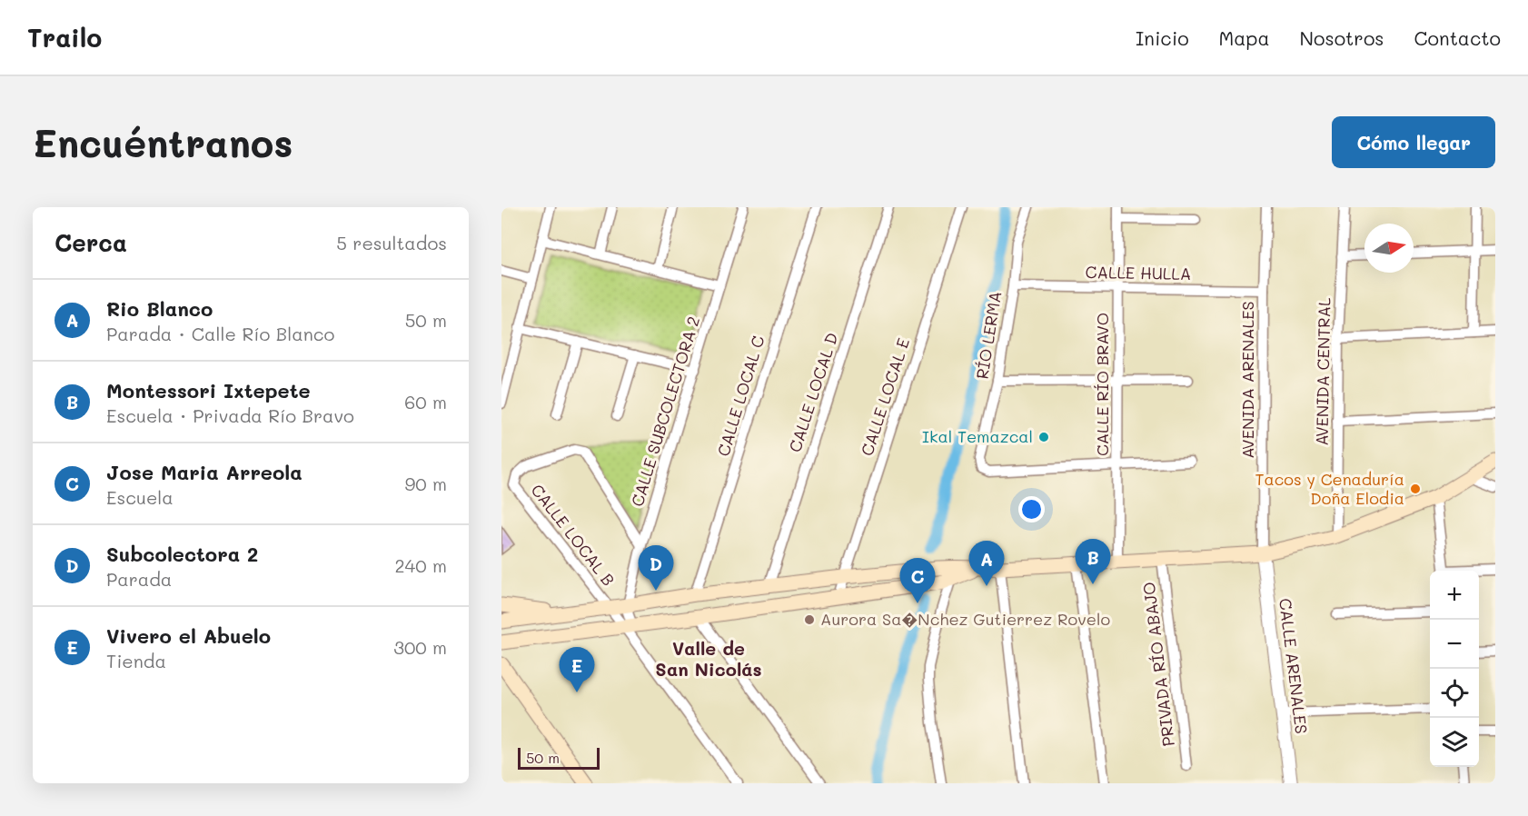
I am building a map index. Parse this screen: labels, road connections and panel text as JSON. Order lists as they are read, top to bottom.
{
  "streets": {
    "street": [
      "CALLE HULLA",
      "RÍO LERMA",
      "AVENIDA CENTRAL",
      "AVENIDA ARENALES",
      "CALLE RÍO BRAVO",
      "CALLE LOCAL D",
      "CALLE LOCAL C",
      "CALLE LOCAL E",
      "CALLE SUBCOLECTORA 2",
      "CALLE LOCAL B",
      "PRIVADA RÍO ABAJO",
      "CALLE ARENALES"
    ]
  },
  "crossings": [
    ["CALLE HULLA", "RÍO LERMA"],
    ["CALLE HULLA", "AVENIDA ARENALES"],
    ["CALLE HULLA", "CALLE RÍO BRAVO"],
    ["RÍO LERMA", "CALLE RÍO BRAVO"],
    ["AVENIDA ARENALES", "CALLE ARENALES"],
    ["CALLE SUBCOLECTORA 2", "CALLE LOCAL B"]
  ],
  "districts": ["Valle de San Nicolás"],
  "places": ["Ikal Temazcal", "Tacos y Cenaduría Doña Elodia", "Aurora Sa�Nchez Gutierrez Rovelo"],
  "scale_bar": "50 m",
  "north": "right",
  "page": {
    "header": "Trailo",
    "nav": [
      "Inicio",
      "Mapa",
      "Nosotros",
      "Contacto"
    ],
    "buttons": "Cómo llegar",
    "title": "Encuéntranos",
    "heading": ["Cerca", "5 resultados"],
    "list": [
      {
        "mark": "A",
        "name": "Rio Blanco",
        "note": "Parada · Calle Río Blanco",
        "value": "50 m"
      },
      {
        "mark": "B",
        "name": "Montessori Ixtepete",
        "note": "Escuela · Privada Río Bravo",
        "value": "60 m"
      },
      {
        "mark": "C",
        "name": "Jose Maria Arreola",
        "note": "Escuela",
        "value": "90 m"
      },
      {
        "mark": "D",
        "name": "Subcolectora 2",
        "note": "Parada",
        "value": "240 m"
      },
      {
        "mark": "E",
        "name": "Vivero el Abuelo",
        "note": "Tienda",
        "value": "300 m"
      }
    ],
    "pins": [
      "B",
      "A",
      "D",
      "C",
      "E"
    ],
    "map_buttons": ["+", "−"],
    "scale": "50 m"
  }
}
